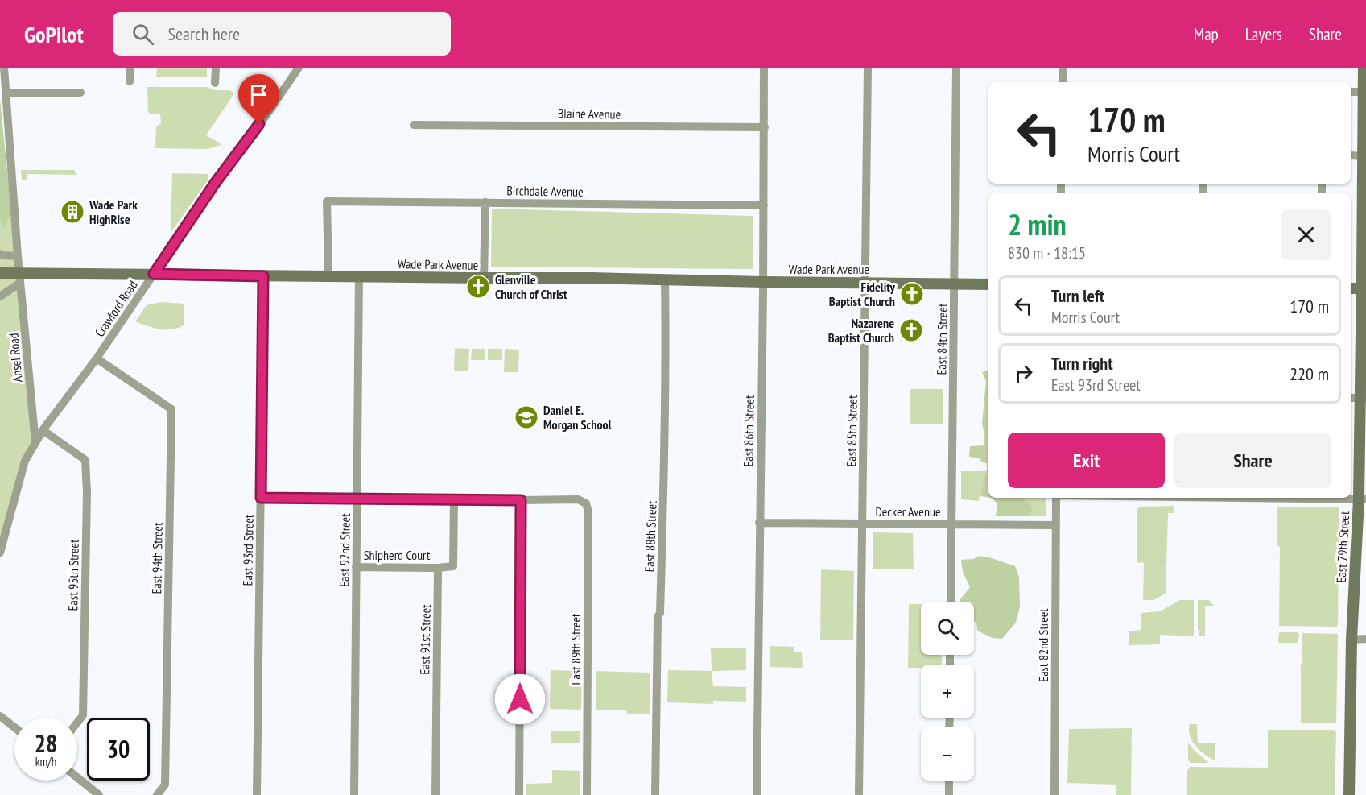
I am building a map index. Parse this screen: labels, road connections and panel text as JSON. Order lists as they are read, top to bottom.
{
  "streets": {
    "street": [
      "Blaine Avenue",
      "Birchdale Avenue",
      "Wade Park Avenue",
      "Crawford Road",
      "East 84th Street",
      "Ansel Road",
      "East 86th Street",
      "East 85th Street",
      "Decker Avenue",
      "East 88th Street",
      "East 79th Street",
      "East 93rd Street",
      "East 92nd Street",
      "Shipherd Court",
      "East 94th Street",
      "East 95th Street",
      "East 91st Street",
      "East 82nd Street",
      "East 89th Street"
    ]
  },
  "crossings": [
    ["Blaine Avenue", "East 86th Street"],
    ["Birchdale Avenue", "Wade Park Avenue"],
    ["Birchdale Avenue", "East 86th Street"],
    ["Wade Park Avenue", "Crawford Road"],
    ["Wade Park Avenue", "East 84th Street"],
    ["Wade Park Avenue", "Ansel Road"],
    ["Wade Park Avenue", "East 86th Street"],
    ["Wade Park Avenue", "East 85th Street"],
    ["Wade Park Avenue", "East 88th Street"],
    ["Wade Park Avenue", "East 93rd Street"],
    ["Wade Park Avenue", "East 92nd Street"],
    ["Crawford Road", "Ansel Road"],
    ["Crawford Road", "East 94th Street"],
    ["Crawford Road", "East 95th Street"],
    ["East 84th Street", "Decker Avenue"],
    ["East 86th Street", "Decker Avenue"],
    ["East 85th Street", "Decker Avenue"],
    ["Decker Avenue", "East 82nd Street"],
    ["East 92nd Street", "Shipherd Court"],
    ["Shipherd Court", "East 91st Street"]
  ],
  "places": {
    "building": ["Wade Park HighRise"],
    "church": ["Glenville Church of Christ", "Fidelity Baptist Church", "Nazarene Baptist Church"],
    "school or university": ["Daniel E. Morgan School"]
  },
  "page": {
    "header": "GoPilot",
    "search": "Search here",
    "nav": ["Map", "Layers", "Share"],
    "turn": ["170 m", "Morris Court"],
    "heading": ["2 min", "830 m · 18:15"],
    "list": [
      {
        "name": "Turn left",
        "note": "Morris Court",
        "value": "170 m"
      },
      {
        "name": "Turn right",
        "note": "East 93rd Street",
        "value": "220 m"
      }
    ],
    "buttons": ["Exit", "Share"],
    "map_buttons": ["+", "−"],
    "speed": "28 km/h",
    "limit": "30"
  }
}
